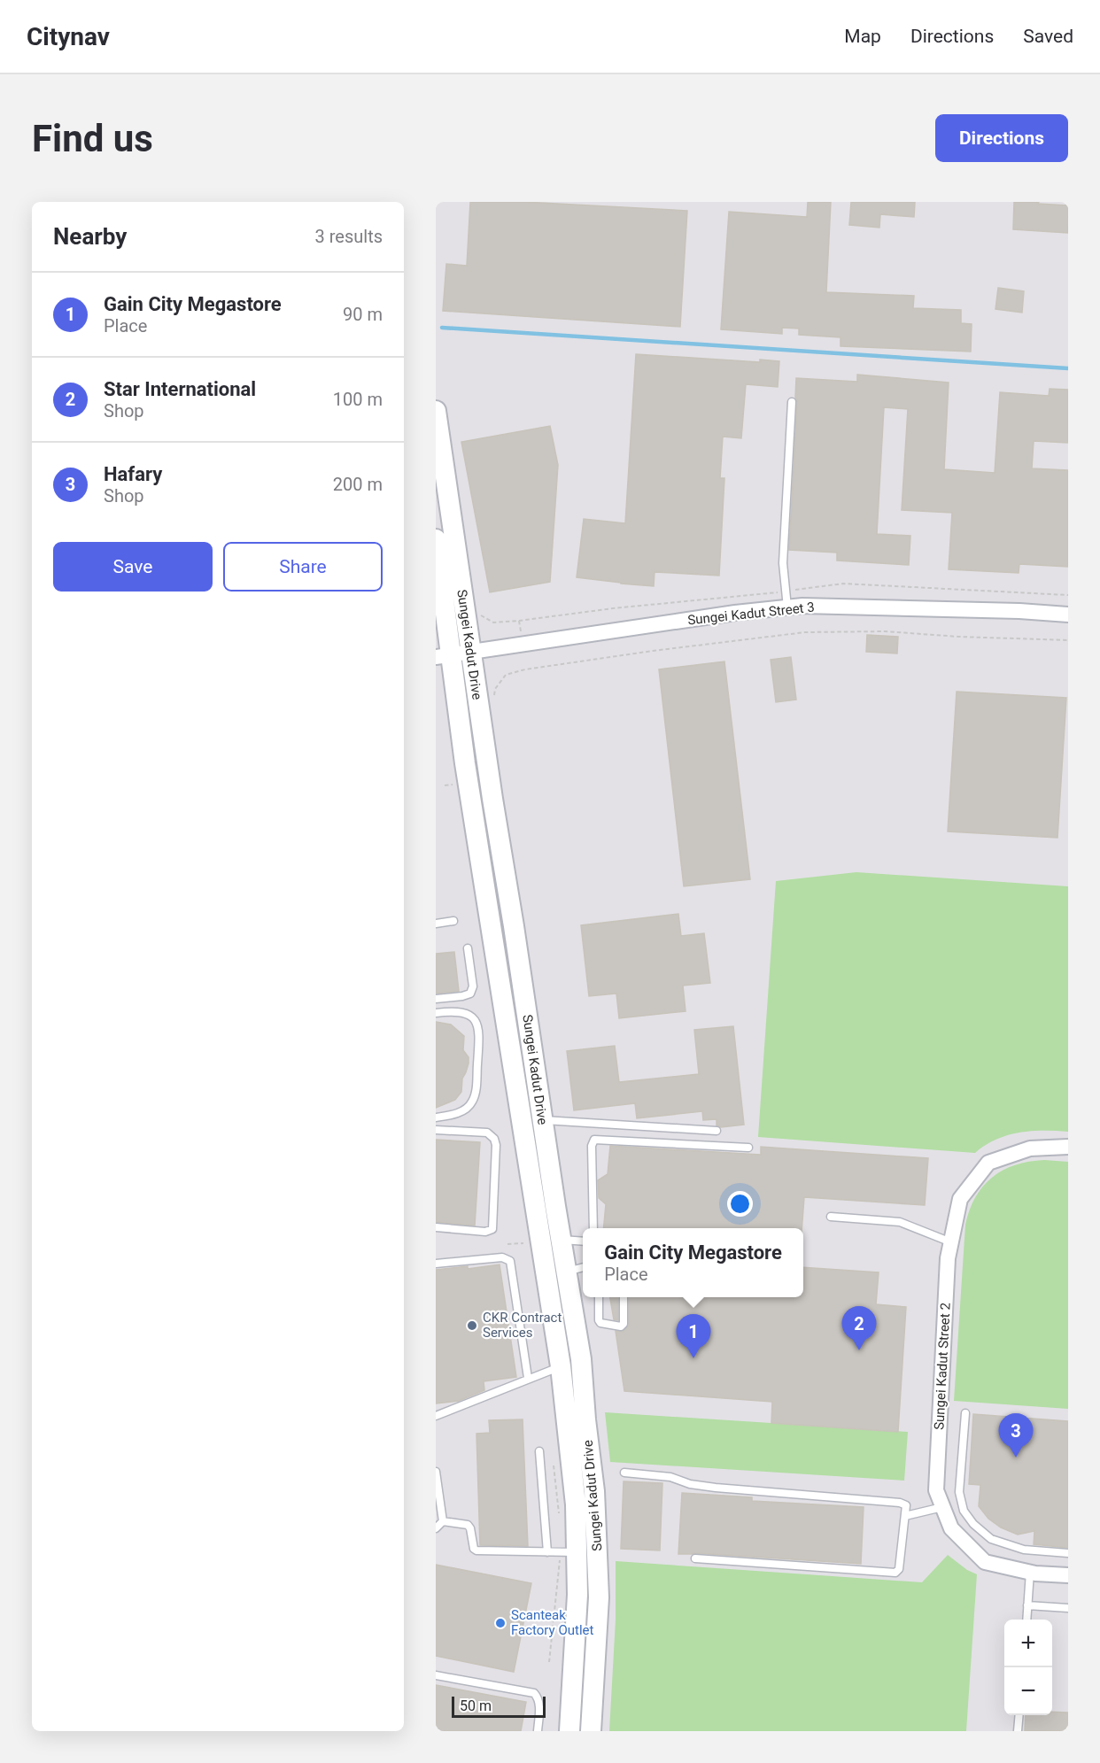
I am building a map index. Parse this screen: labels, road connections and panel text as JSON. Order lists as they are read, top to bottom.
{
  "streets": {
    "main road": ["Sungei Kadut Drive"],
    "street": ["Sungei Kadut Street 3", "Sungei Kadut Street 2"]
  },
  "crossings": [
    ["Sungei Kadut Street 3", "Sungei Kadut Drive"]
  ],
  "places": ["CKR Contract Services", "Scanteak Factory Outlet"],
  "scale_bar": "50 m",
  "page": {
    "header": "Citynav",
    "nav": ["Map", "Directions", "Saved"],
    "buttons": [
      "Directions",
      ["Save", "Share"]
    ],
    "title": "Find us",
    "heading": ["Nearby", "3 results"],
    "list": [
      {
        "mark": "1",
        "name": "Gain City Megastore",
        "note": "Place",
        "value": "90 m"
      },
      {
        "mark": "2",
        "name": "Star International",
        "note": "Shop",
        "value": "100 m"
      },
      {
        "mark": "3",
        "name": "Hafary",
        "note": "Shop",
        "value": "200 m"
      }
    ],
    "popup": ["Gain City Megastore", "Place"],
    "pins": ["2", "1", "3"],
    "map_buttons": ["+", "−"],
    "scale": "50 m"
  }
}
